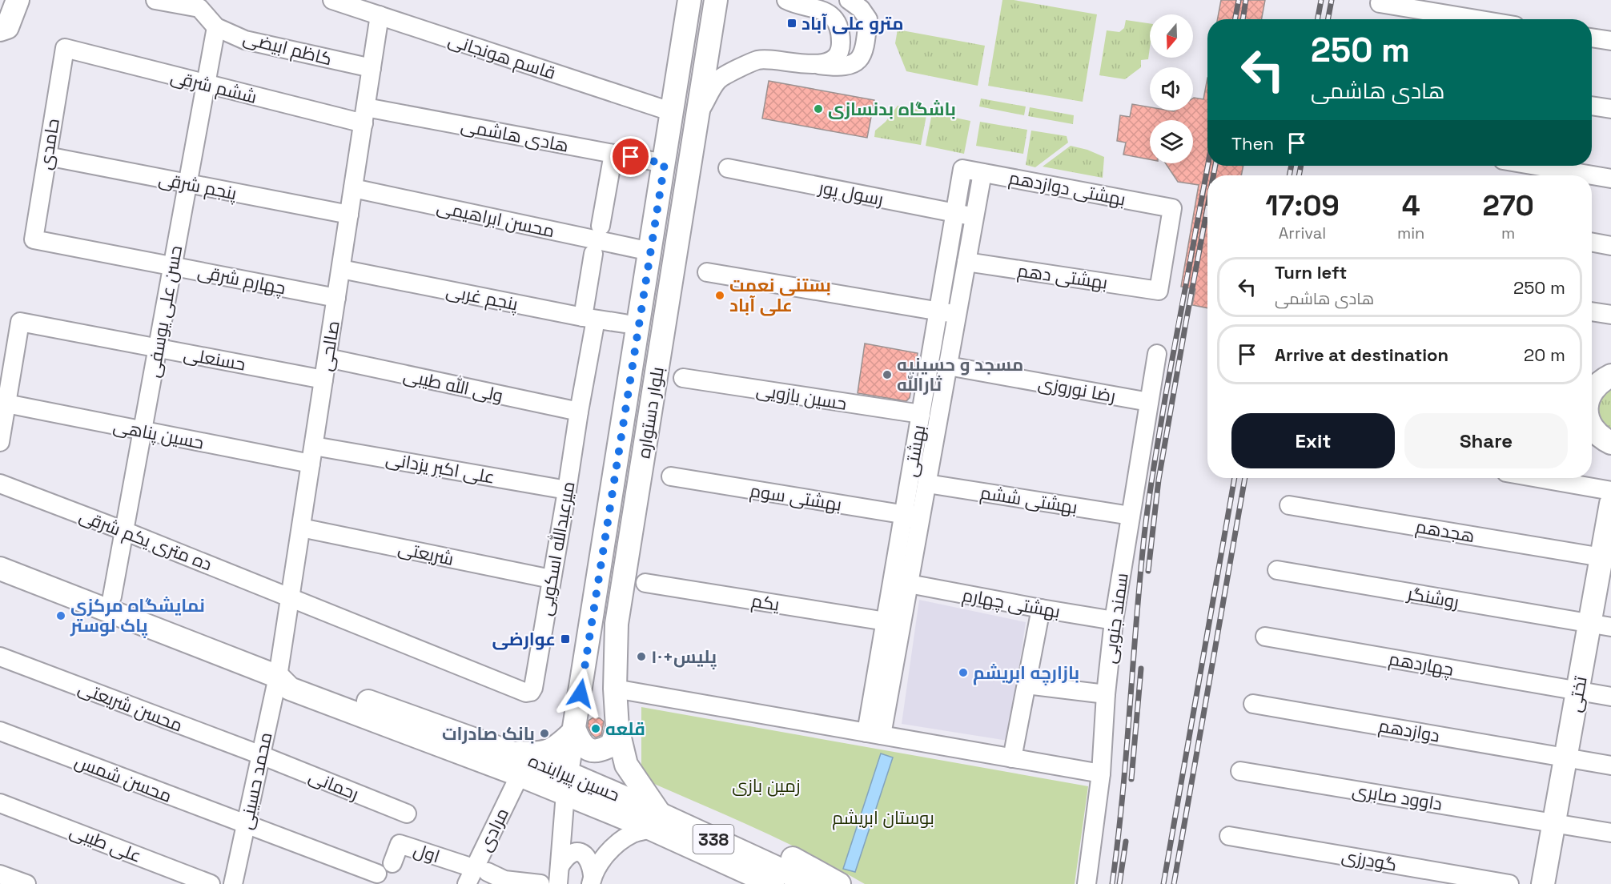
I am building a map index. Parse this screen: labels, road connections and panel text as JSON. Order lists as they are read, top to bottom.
{
  "streets": {
    "main road": [
      "بلوار دستواره",
      "تختی",
      "حسین پیراینده",
      "338"
    ],
    "street": [
      "کاظم ابیضی",
      "قاسم هونجانی",
      "ششم شرقی",
      "هادی هاشمی",
      "حامدی",
      "پنجم شرقی",
      "بهشتی دوازدهم",
      "رسول پور",
      "محسن ابراهیمی",
      "بهشتی دهم",
      "چهارم شرقی",
      "پنجم غربی",
      "حسن علی یوسفی",
      "صالحی",
      "حسنعلی",
      "ولی الله طیبی",
      "رضا نوروزی",
      "حسین بازویی",
      "حسین پناهی",
      "بهشتی",
      "علی اکبر یزدانی",
      "بهشتی سوم",
      "بهشتی ششم",
      "هجدهم",
      "ده متری یکم شرقی",
      "میرعبدالله اسکویی",
      "شریعتی",
      "روشنگر",
      "یکم",
      "بهشتی چهارم",
      "سمند جنوبی",
      "چهاردهم",
      "محسن شریعتی",
      "دوازدهم",
      "محسن شمس",
      "محمد حسینی",
      "رحمانی",
      "داوود صابری",
      "مرادی",
      "علی طیبی",
      "اول",
      "گودرزی"
    ]
  },
  "crossings": [
    ["کاظم ابیضی", "حسن علی یوسفی"],
    ["کاظم ابیضی", "صالحی"],
    ["قاسم هونجانی", "صالحی"],
    ["قاسم هونجانی", "بلوار دستواره"],
    ["ششم شرقی", "هادی هاشمی"],
    ["ششم شرقی", "حامدی"],
    ["ششم شرقی", "حسن علی یوسفی"],
    ["ششم شرقی", "صالحی"],
    ["هادی هاشمی", "صالحی"],
    ["هادی هاشمی", "بلوار دستواره"],
    ["حامدی", "پنجم شرقی"],
    ["حامدی", "چهارم شرقی"],
    ["پنجم شرقی", "حسن علی یوسفی"],
    ["پنجم شرقی", "صالحی"],
    ["بهشتی دوازدهم", "بهشتی دهم"],
    ["بهشتی دوازدهم", "بهشتی"],
    ["رسول پور", "بهشتی"],
    ["محسن ابراهیمی", "صالحی"],
    ["چهارم شرقی", "حسن علی یوسفی"],
    ["چهارم شرقی", "صالحی"],
    ["پنجم غربی", "صالحی"],
    ["پنجم غربی", "میرعبدالله اسکویی"],
    ["حسن علی یوسفی", "حسنعلی"],
    ["حسن علی یوسفی", "حسین پناهی"],
    ["حسن علی یوسفی", "ده متری یکم شرقی"],
    ["صالحی", "حسنعلی"],
    ["صالحی", "ولی الله طیبی"],
    ["صالحی", "حسین پناهی"],
    ["صالحی", "علی اکبر یزدانی"],
    ["صالحی", "ده متری یکم شرقی"],
    ["صالحی", "میرعبدالله اسکویی"],
    ["صالحی", "شریعتی"],
    ["صالحی", "حسین پیراینده"],
    ["صالحی", "محمد حسینی"],
    ["حسنعلی", "حسین پناهی"],
    ["ولی الله طیبی", "میرعبدالله اسکویی"],
    ["رضا نوروزی", "سمند جنوبی"],
    ["حسین بازویی", "بهشتی"],
    ["بلوار دستواره", "حسین پیراینده"],
    ["بهشتی", "بهشتی سوم"],
    ["بهشتی", "یکم"],
    ["علی اکبر یزدانی", "میرعبدالله اسکویی"],
    ["بهشتی ششم", "سمند جنوبی"],
    ["هجدهم", "تختی"],
    ["ده متری یکم شرقی", "میرعبدالله اسکویی"],
    ["میرعبدالله اسکویی", "شریعتی"],
    ["روشنگر", "تختی"],
    ["بهشتی چهارم", "سمند جنوبی"],
    ["چهاردهم", "تختی"],
    ["تختی", "دوازدهم"],
    ["تختی", "داوود صابری"],
    ["محسن شریعتی", "محمد حسینی"],
    ["محسن شریعتی", "رحمانی"],
    ["حسین پیراینده", "محمد حسینی"],
    ["حسین پیراینده", "مرادی"],
    ["محسن شمس", "محمد حسینی"],
    ["محمد حسینی", "رحمانی"],
    ["مرادی", "اول"]
  ],
  "parks": ["زمین بازی", "بوستان ابریشم"],
  "places": {
    "transit": ["مترو علی آباد", "عوارضی"],
    "other": [
      "باشگاه بدنسازی",
      "بستنی نعمت علی آباد",
      "مسجد و حسینیه ثارالله",
      "نمایشگاه مرکزی پاک لوستر",
      "پلیس+۱۰",
      "بازارچه ابریشم",
      "قلعه",
      "بانک صادرات"
    ]
  },
  "north": "bottom",
  "page": {
    "turn": ["250 m", "هادی هاشمی"],
    "then": "Then",
    "eta": [
      "17:09",
      "Arrival",
      "4",
      "min",
      "270",
      "m"
    ],
    "list": [
      {
        "name": "Turn left",
        "note": "هادی هاشمی",
        "value": "250 m"
      },
      {
        "name": "Arrive at destination",
        "value": "20 m"
      }
    ],
    "buttons": ["Exit", "Share"]
  }
}
